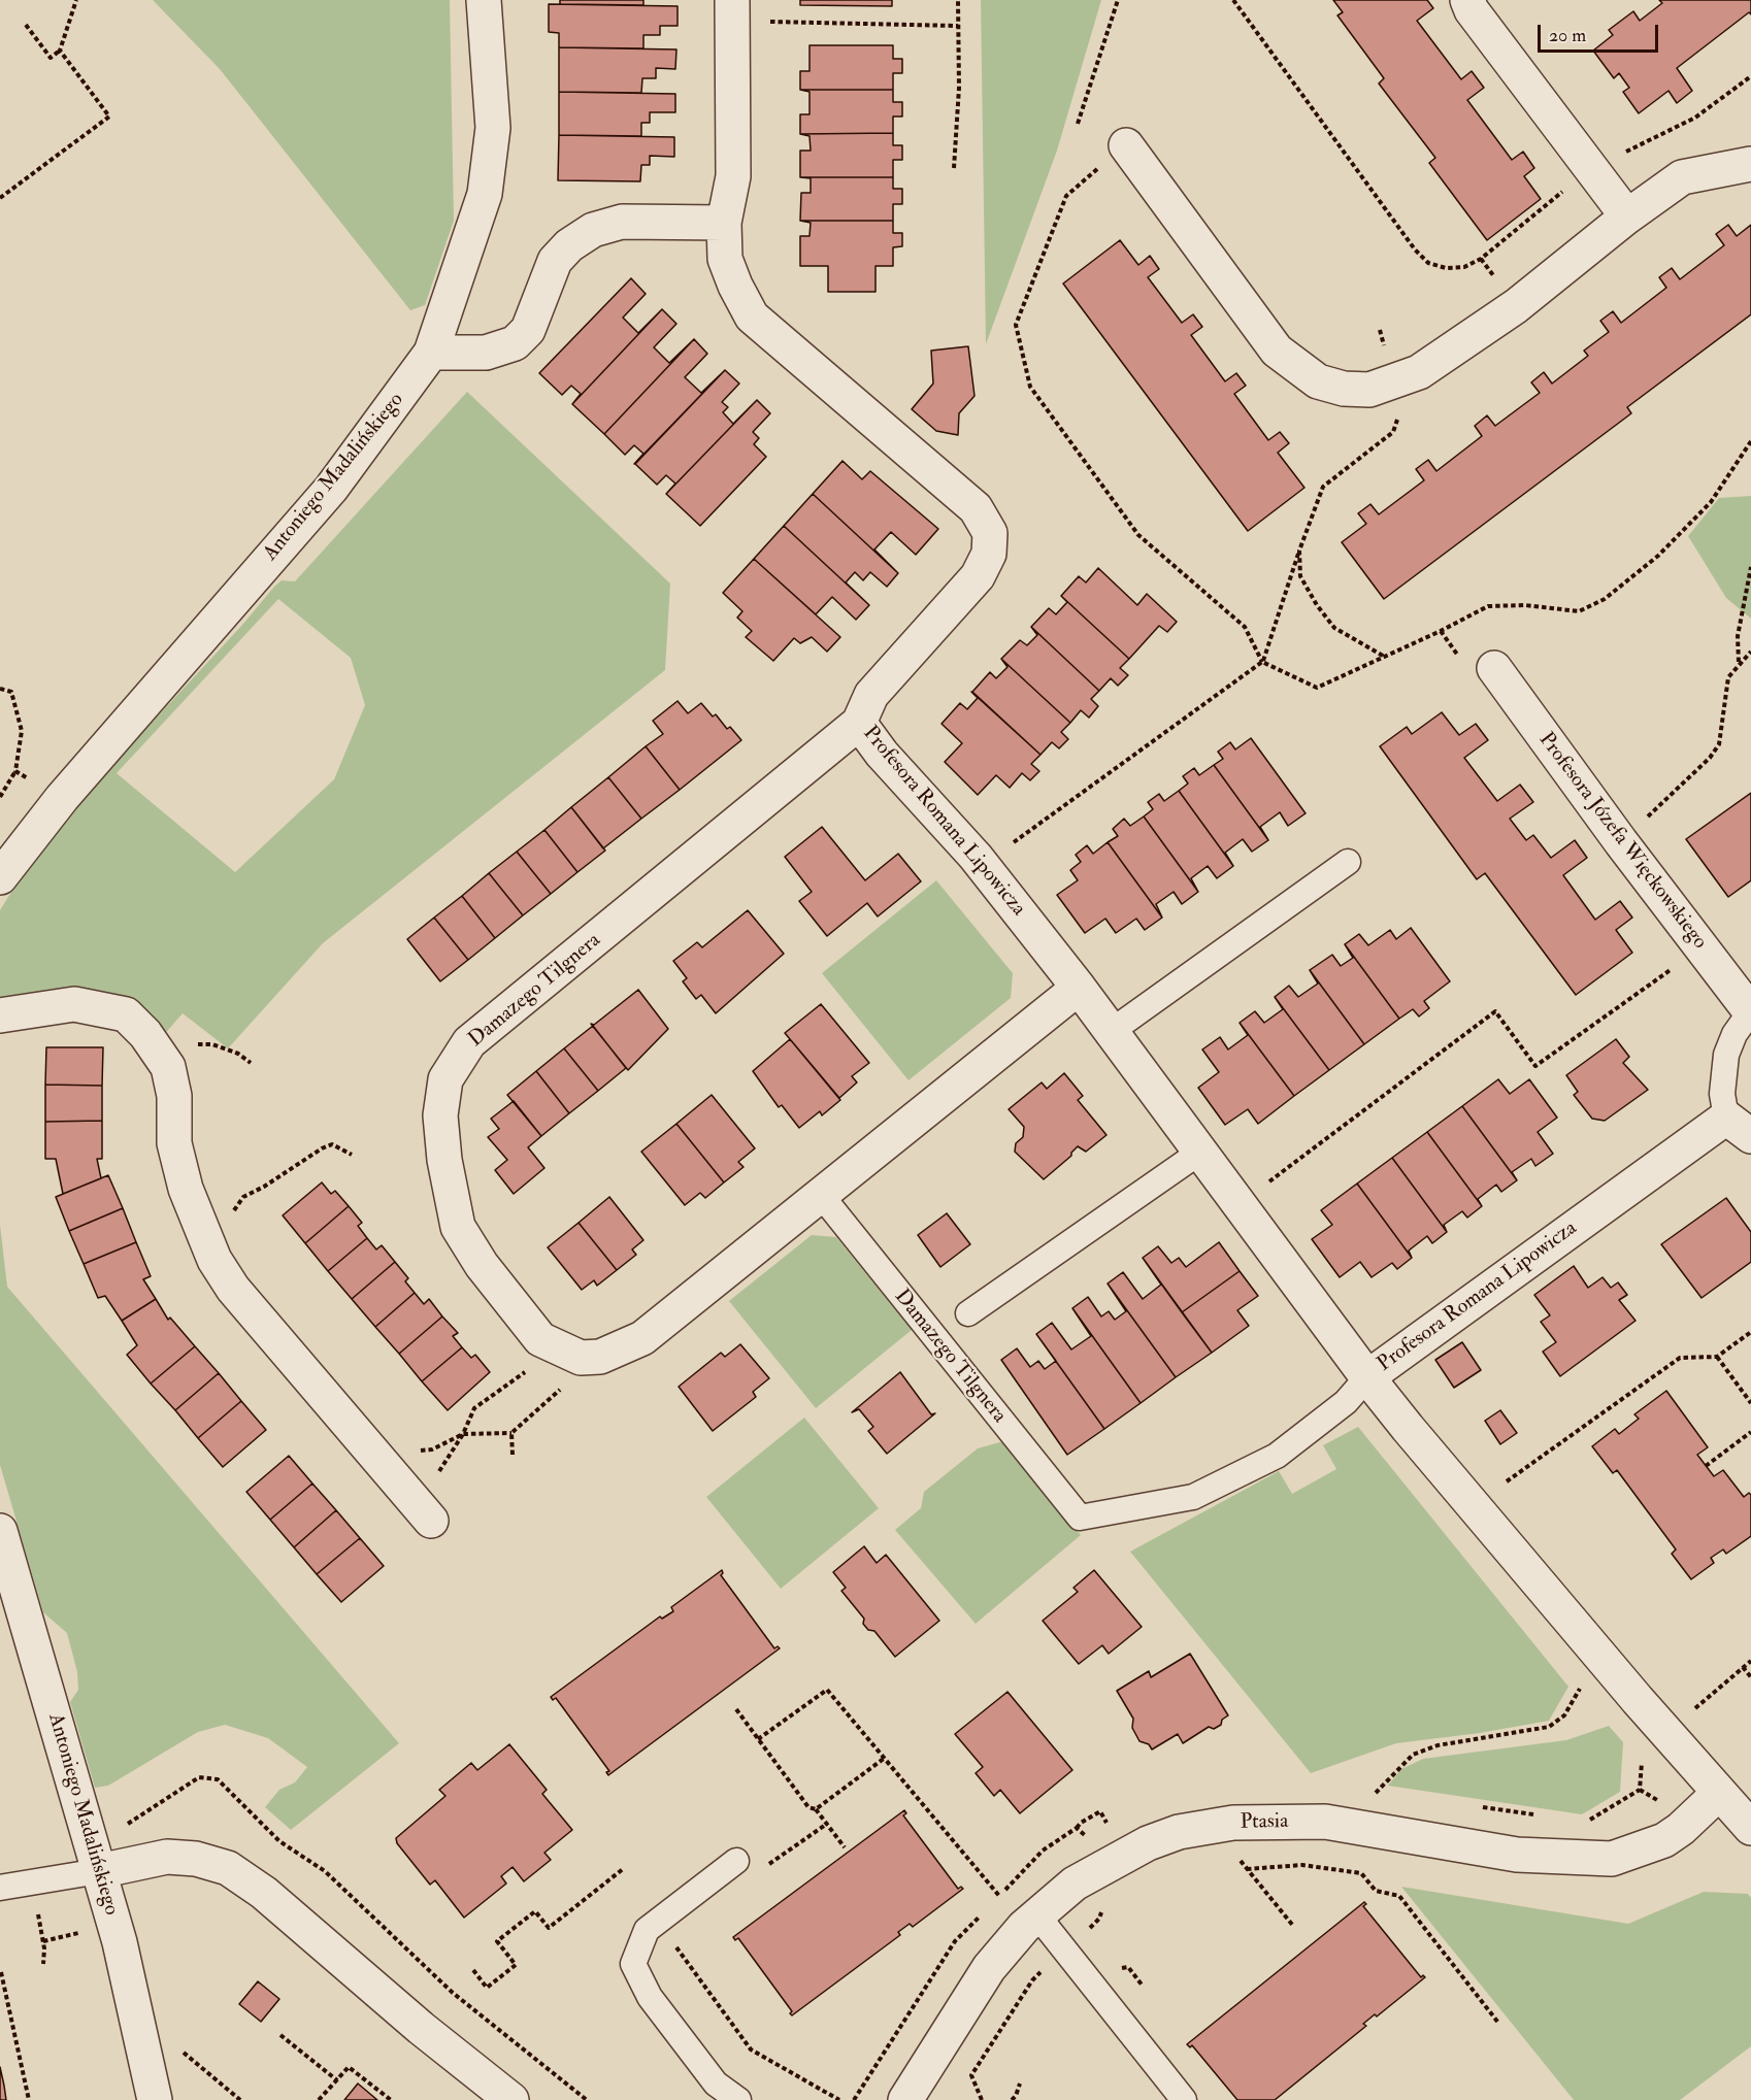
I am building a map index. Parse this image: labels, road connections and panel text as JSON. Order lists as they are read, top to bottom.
{
  "streets": {
    "street": [
      "Antoniego Madalińskiego",
      "Profesora Romana Lipowicza",
      "Profesora Józefa Więckowskiego",
      "Damazego Tilgnera",
      "Ptasia"
    ]
  },
  "crossings": [
    ["Profesora Romana Lipowicza", "Damazego Tilgnera"]
  ],
  "scale_bar": "20 m"
}
